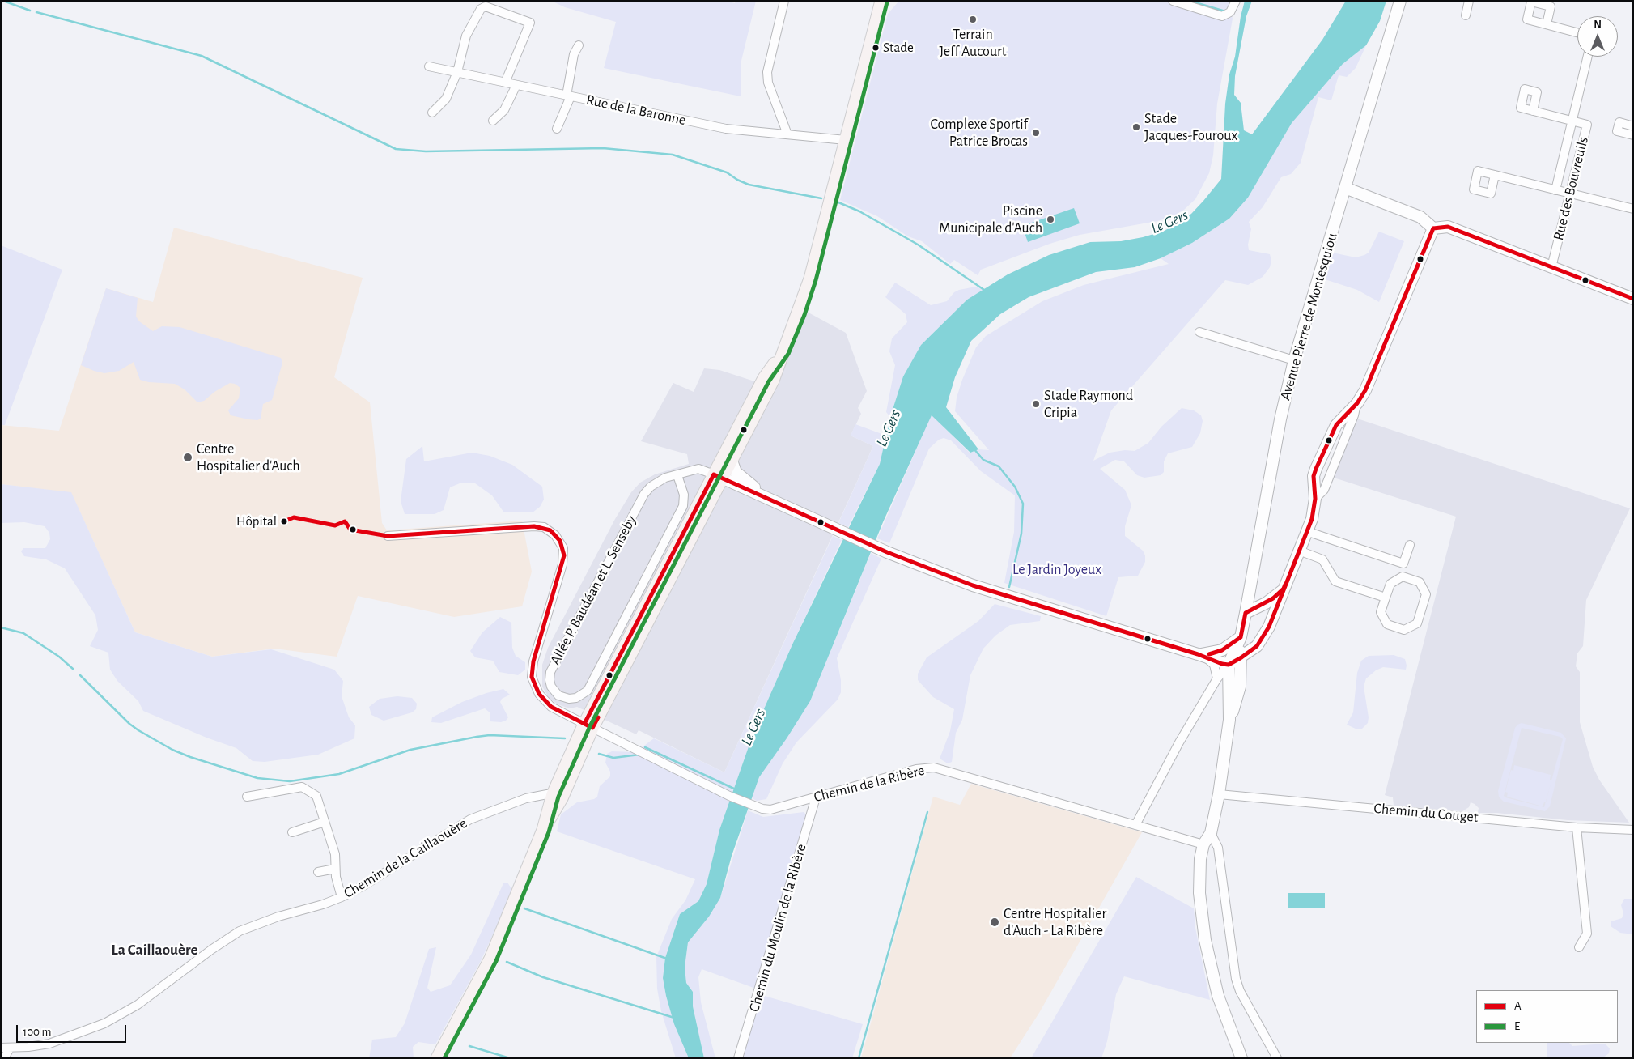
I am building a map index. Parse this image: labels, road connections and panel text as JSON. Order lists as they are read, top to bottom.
{
  "streets": {
    "street": [
      "Rue de la Baronne",
      "Rue des Bouvreuils",
      "Avenue Pierre de Montesquiou",
      "Allée P. Baudéan et L. Senseby",
      "Chemin de la Ribère",
      "Chemin du Couget",
      "Chemin de la Caillaouère",
      "Chemin du Moulin de la Ribère"
    ]
  },
  "crossings": [
    ["Avenue Pierre de Montesquiou", "Chemin du Couget"],
    ["Chemin de la Ribère", "Chemin du Moulin de la Ribère"]
  ],
  "districts": ["La Caillaouère"],
  "water": ["Le Gers"],
  "parks": ["Le Jardin Joyeux"],
  "places": [
    "Terrain Jeff Aucourt",
    "Stade",
    "Stade Jacques-Fouroux",
    "Complexe Sportif Patrice Brocas",
    "Piscine Municipale d'Auch",
    "Stade Raymond Cripia",
    "Centre Hospitalier d'Auch",
    "Hôpital",
    "Centre Hospitalier d'Auch - La Ribère"
  ],
  "lines": ["transit line E", "transit line A"],
  "legend": ["A", "E"],
  "scale_bar": "100 m",
  "north": "top"
}
